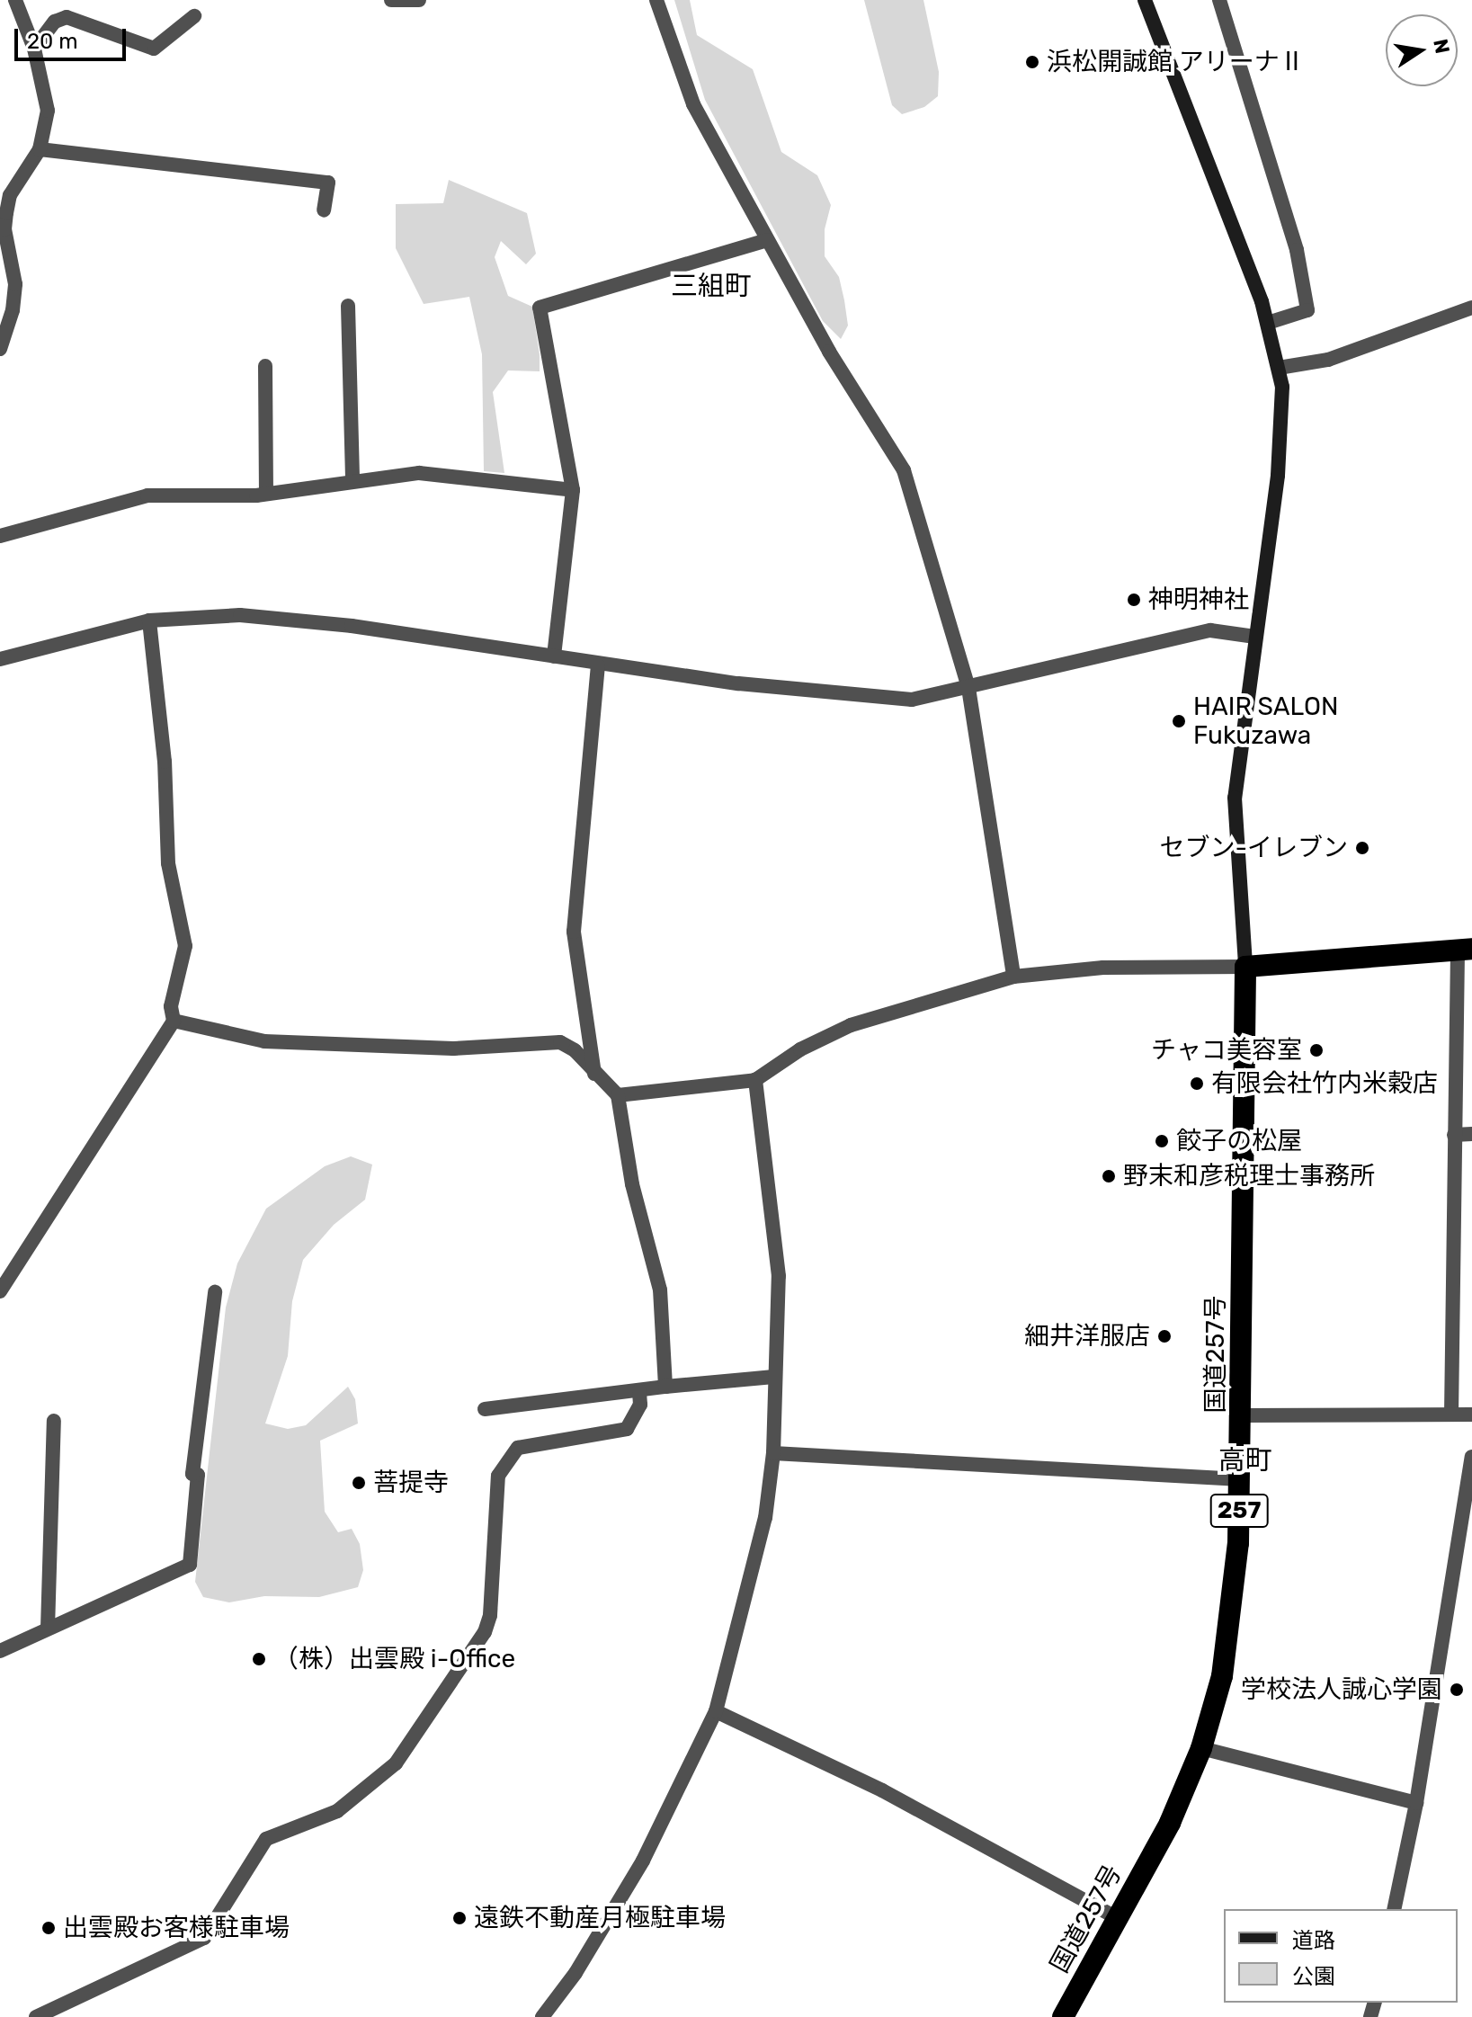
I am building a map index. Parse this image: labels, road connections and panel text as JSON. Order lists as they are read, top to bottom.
{
  "streets": {
    "highway": ["国道257号", "257"]
  },
  "districts": ["三組町", "高町"],
  "places": [
    "浜松開誠館 アリーナⅡ",
    "神明神社",
    "HAIR SALON Fukuzawa",
    "セブン-イレブン",
    "チャコ美容室",
    "有限会社竹内米穀店",
    "餃子の松屋",
    "野末和彦税理士事務所",
    "細井洋服店",
    "菩提寺",
    "（株）出雲殿 i-Office",
    "学校法人誠心学園",
    "遠鉄不動産月極駐車場",
    "出雲殿お客様駐車場"
  ],
  "legend": ["道路", "公園"],
  "scale_bar": "20 m",
  "north": "right"
}
